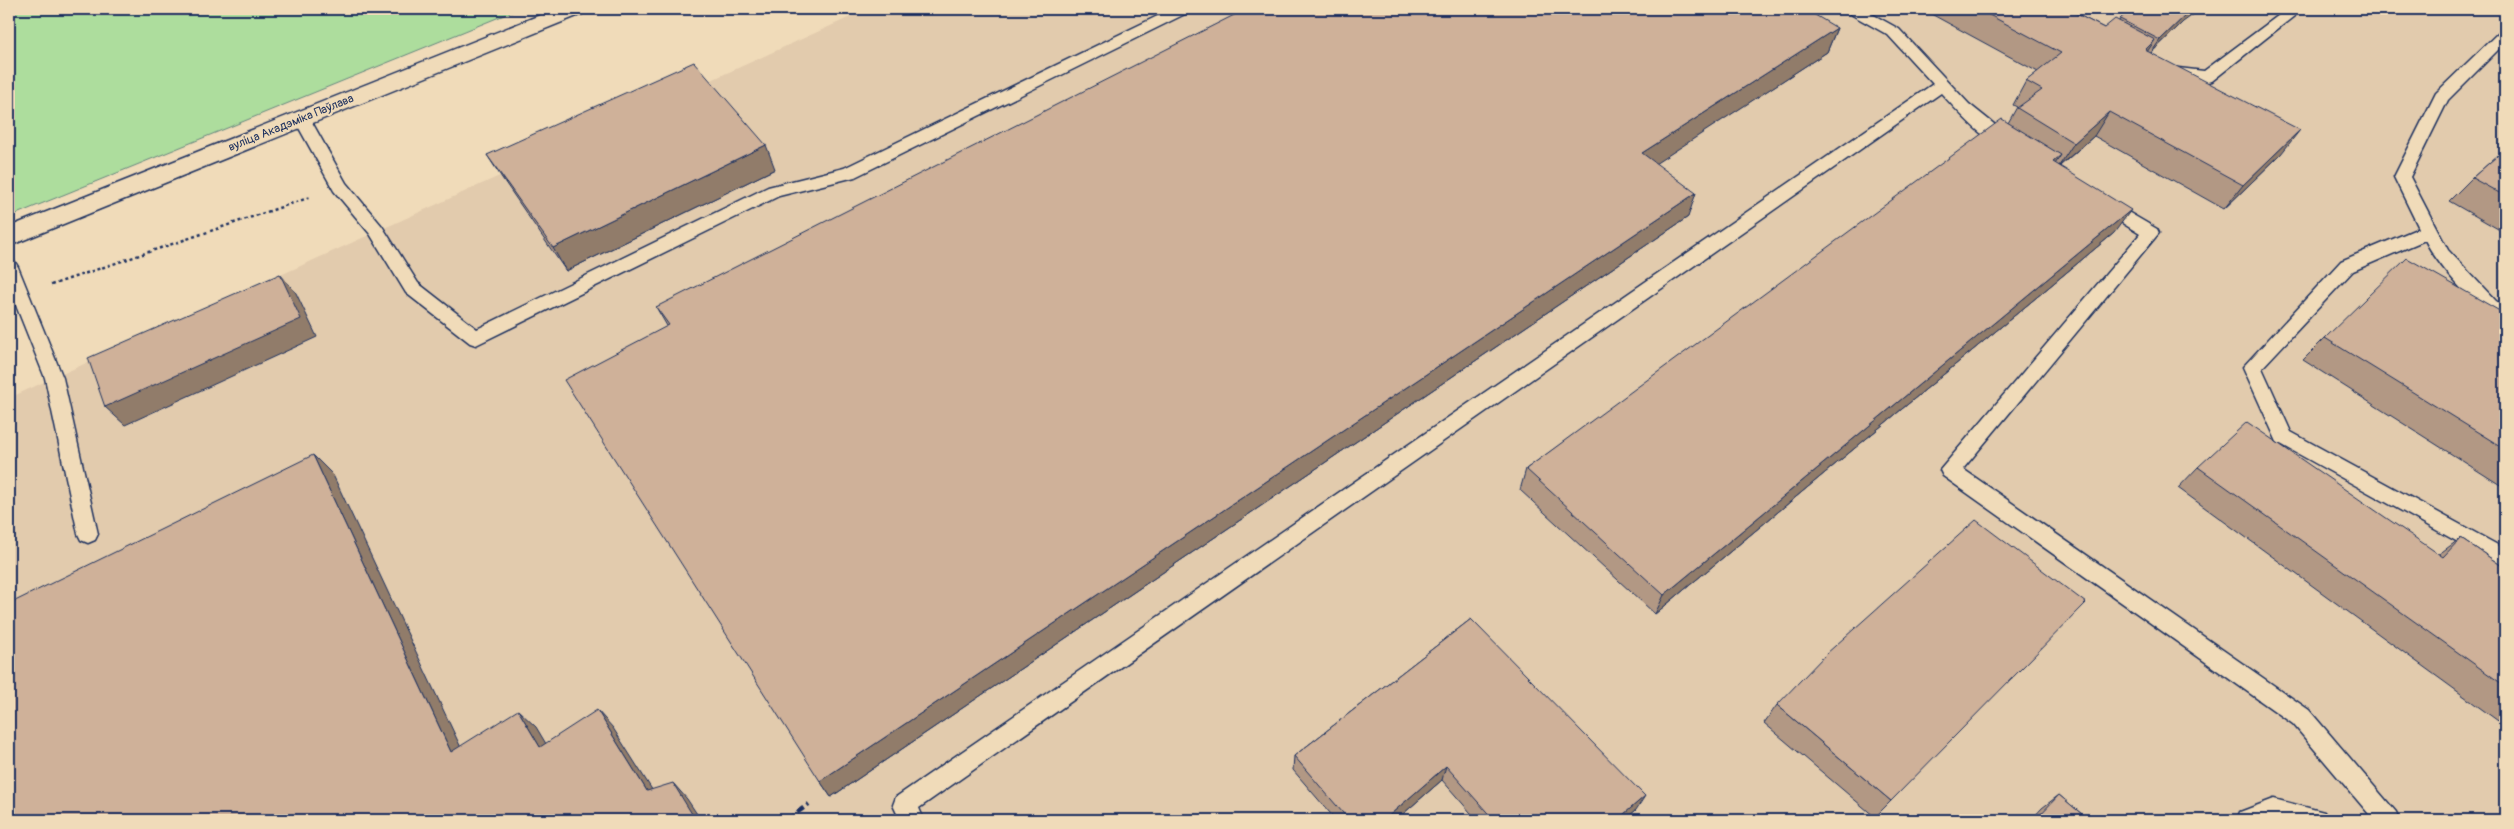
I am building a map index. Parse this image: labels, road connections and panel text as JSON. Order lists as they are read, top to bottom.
{
  "streets": {
    "main road": ["вуліца Акадэміка Паўлава"]
  }
}
